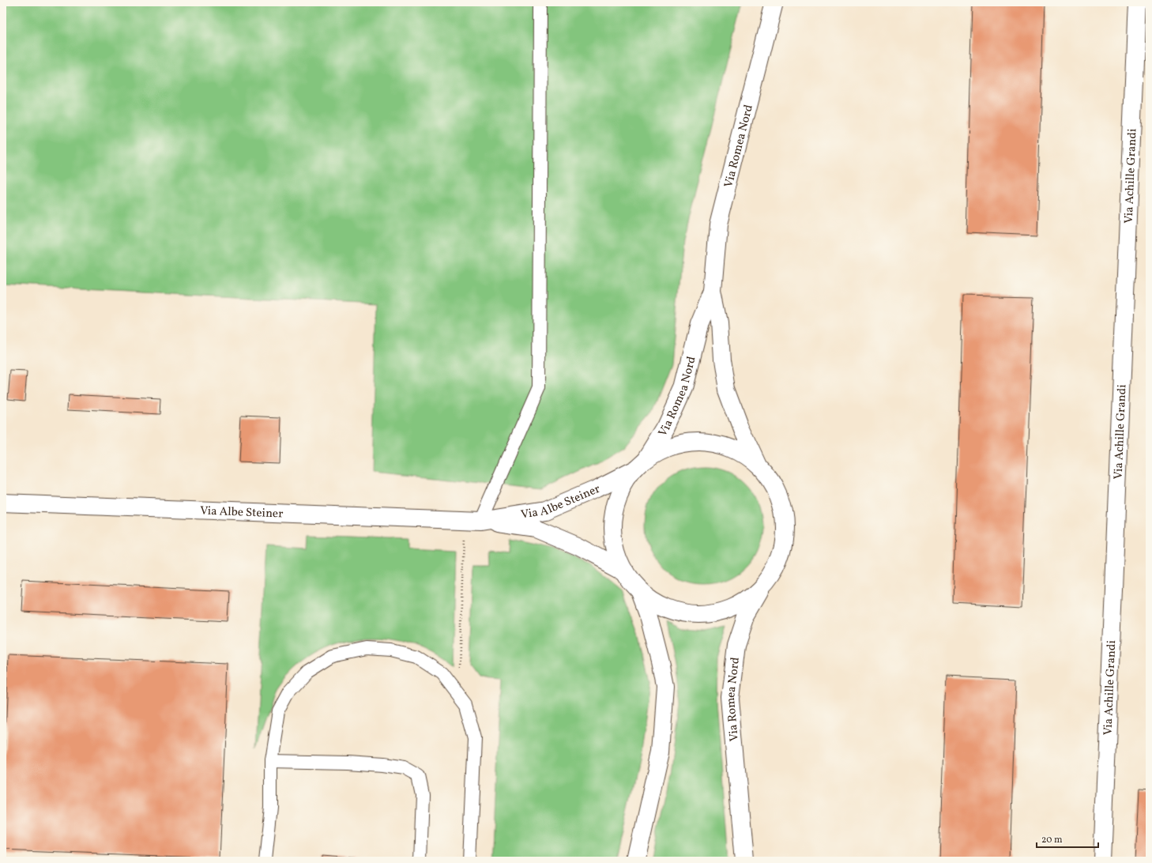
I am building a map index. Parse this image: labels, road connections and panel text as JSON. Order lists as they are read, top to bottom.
{
  "streets": {
    "main road": ["Via Romea Nord", "Via Achille Grandi", "Via Albe Steiner"]
  },
  "crossings": [
    ["Via Romea Nord", "Via Albe Steiner"]
  ],
  "scale_bar": "20 m"
}
